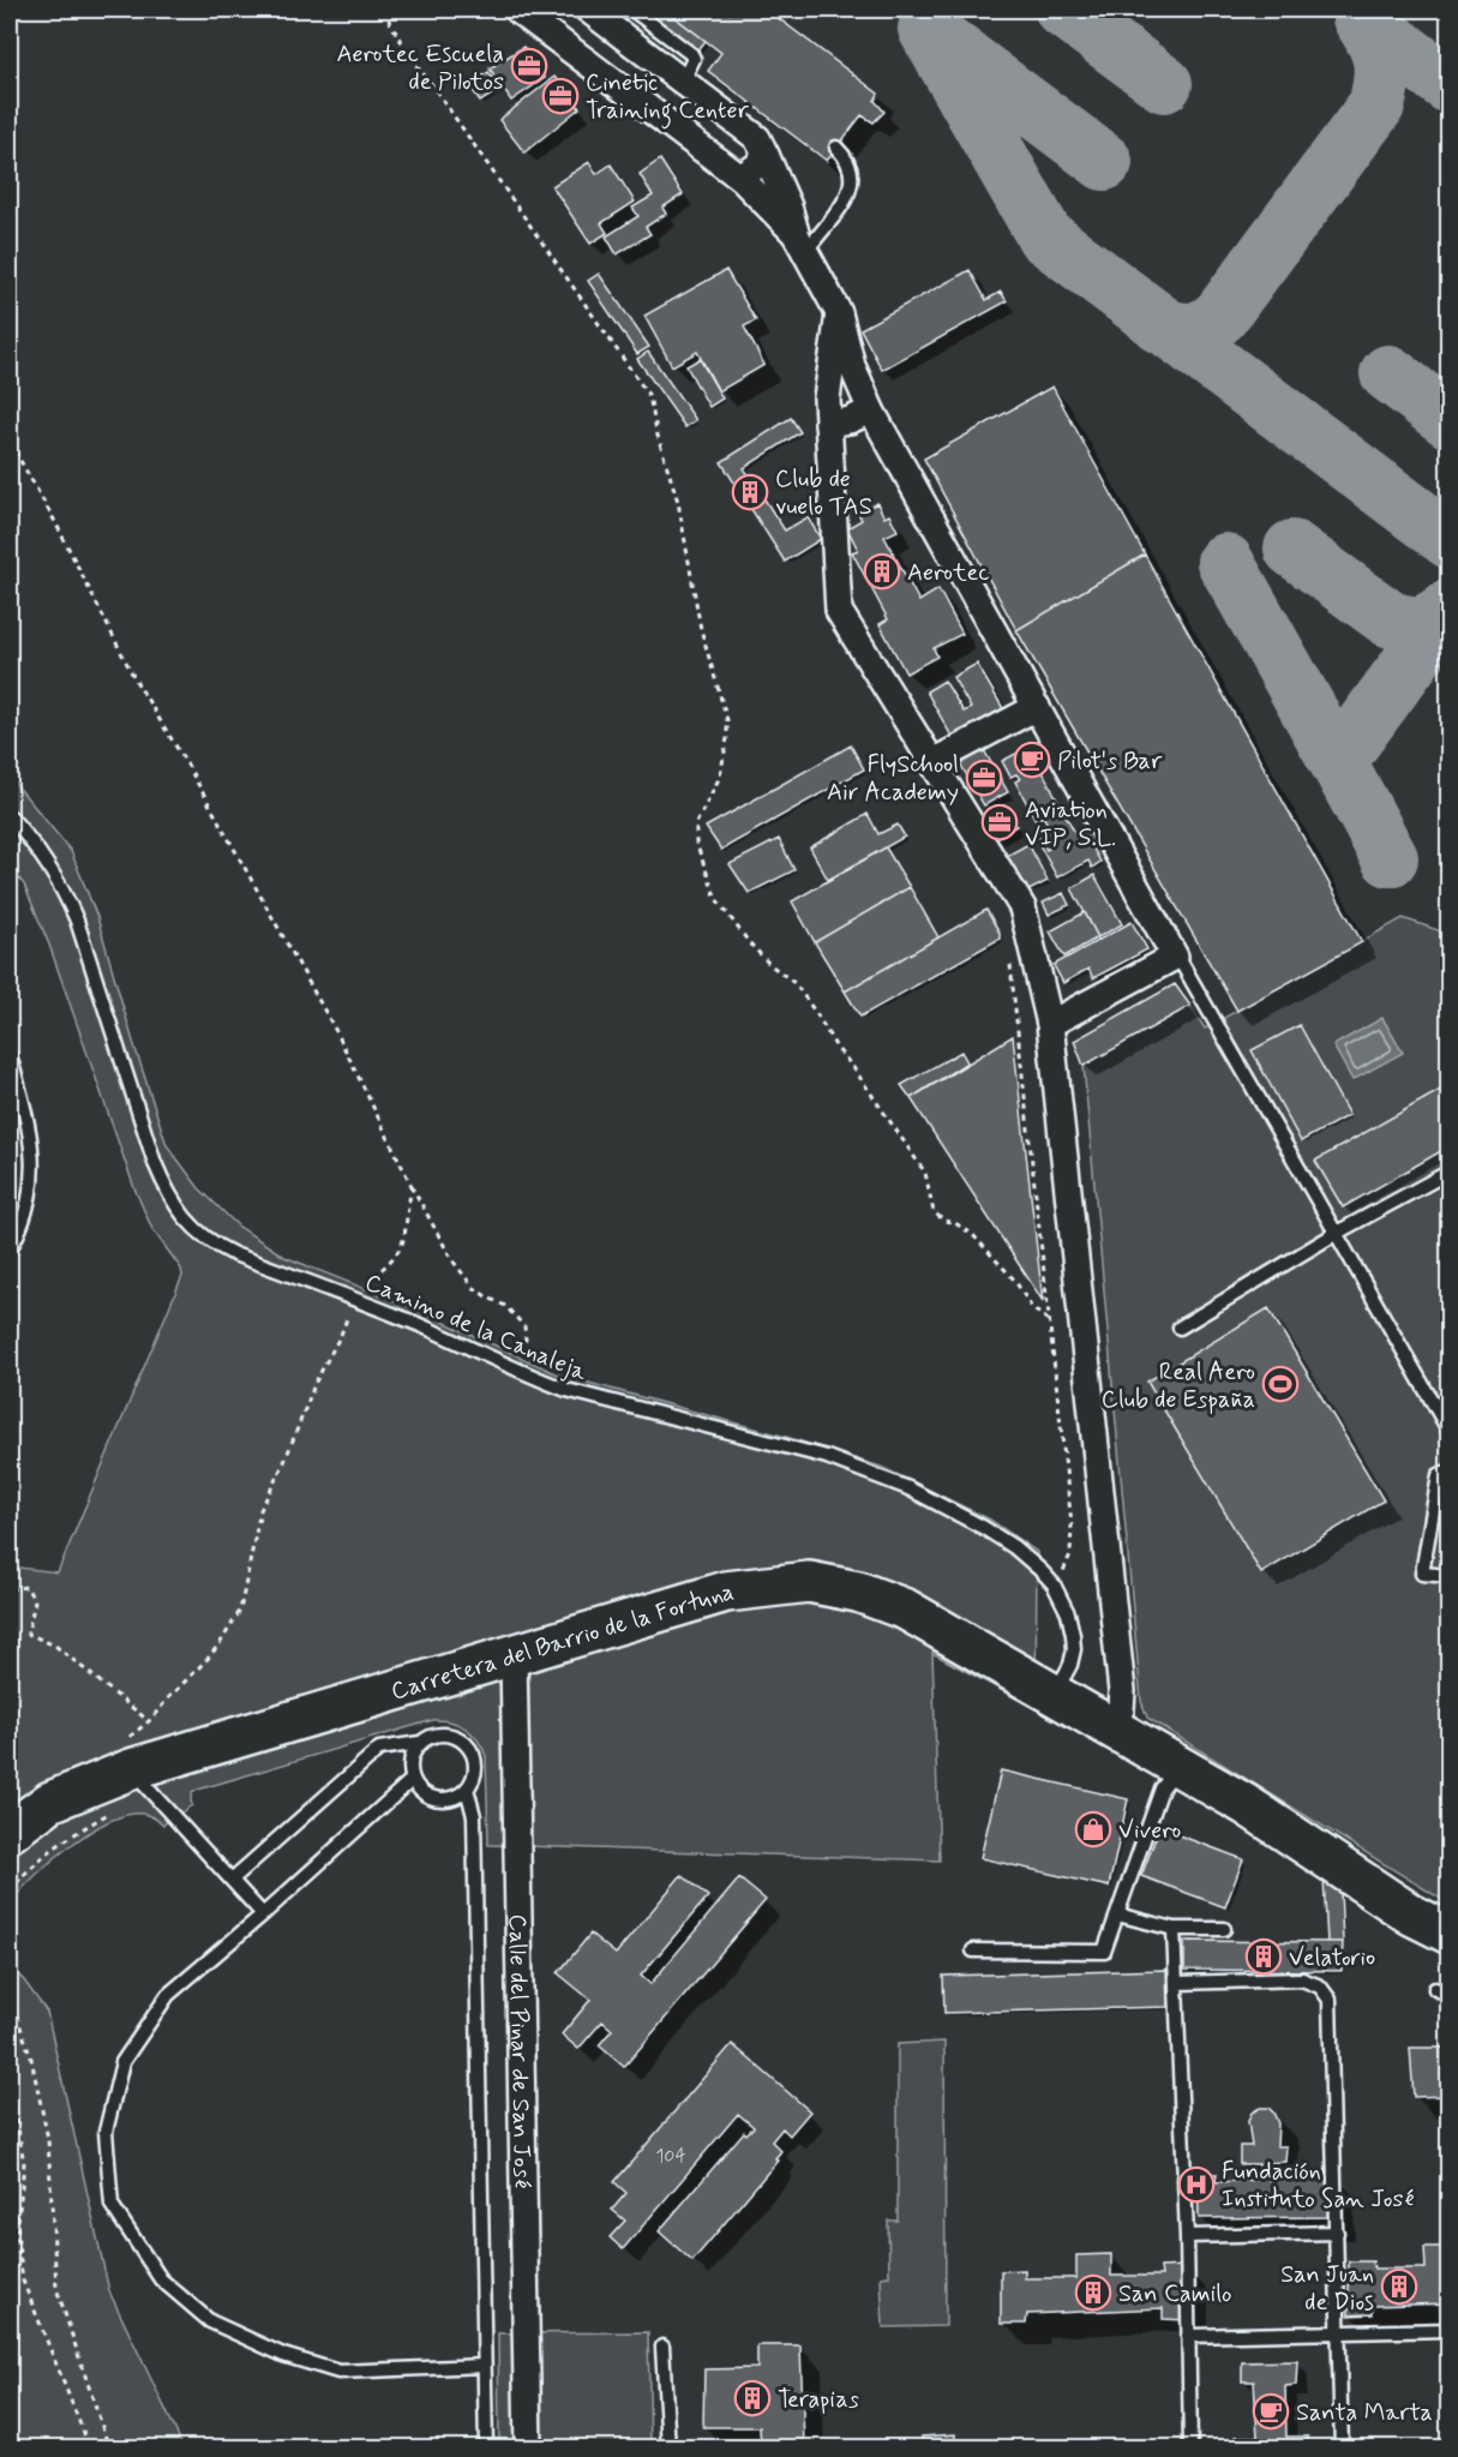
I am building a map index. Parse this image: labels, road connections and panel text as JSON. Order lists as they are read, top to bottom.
{
  "streets": {
    "main road": ["Carretera del Barrio de la Fortuna"],
    "street": ["Calle del Pinar de San José"],
    "lane": ["Camino de la Canaleja"]
  },
  "crossings": [
    ["Camino de la Canaleja", "Carretera del Barrio de la Fortuna"],
    ["Carretera del Barrio de la Fortuna", "Calle del Pinar de San José"]
  ],
  "places": {
    "office": [
      "Aerotec Escuela de Pilotos",
      "Cinetic Training Center",
      "FlySchool Air Academy",
      "Aviation VIP, S.L."
    ],
    "building": [
      "Club de vuelo TAS",
      "Aerotec",
      "Velatorio",
      "San Juan de Dios",
      "San Camilo",
      "Terapias"
    ],
    "cafe": ["Pilot's Bar", "Santa Marta"],
    "sports": ["Real Aero Club de España"],
    "shop": ["Vivero"],
    "hospital": ["Fundación Instituto San José"]
  },
  "house_numbers": ["104"]
}
